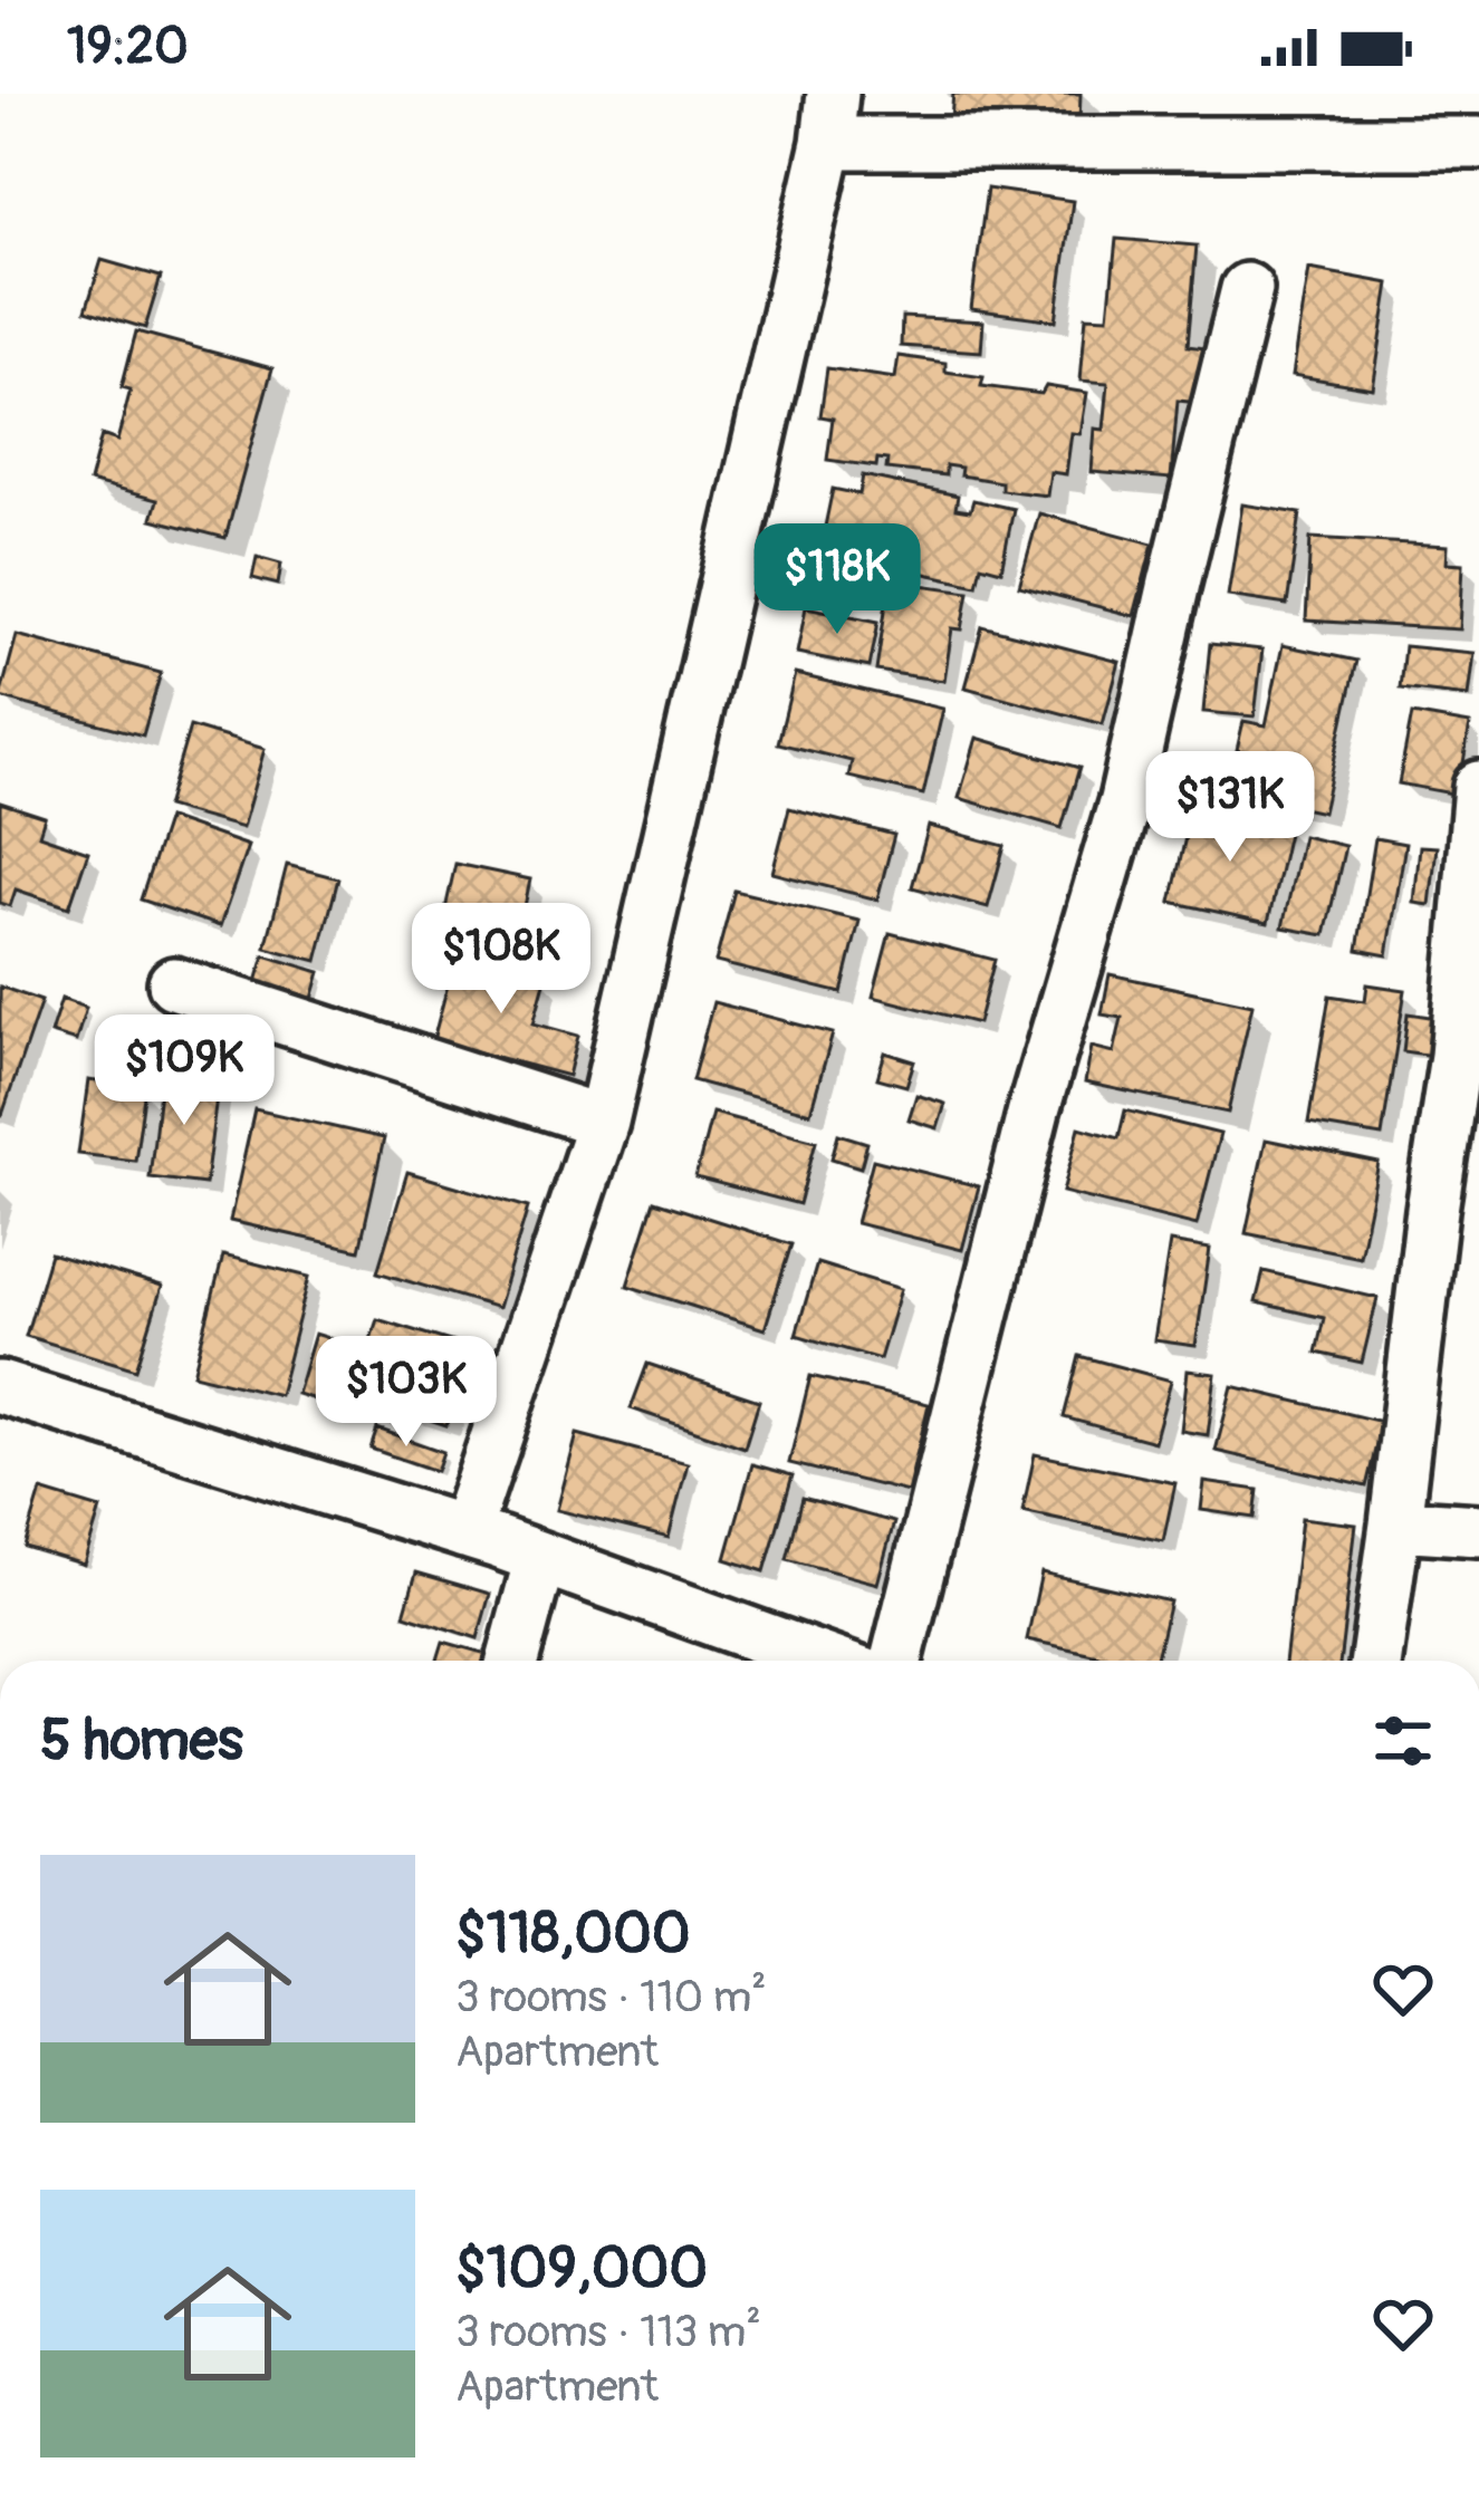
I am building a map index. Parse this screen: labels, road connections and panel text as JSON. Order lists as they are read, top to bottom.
{
  "page": {
    "status": "19:20",
    "price": [
      "$118K",
      "$131K",
      "$108K",
      "$109K",
      "$103K"
    ],
    "heading": "5 homes",
    "list": [
      {
        "name": "$118,000",
        "note": "3 rooms · 110 m² · Apartment"
      },
      {
        "name": "$109,000",
        "note": "3 rooms · 113 m² · Apartment"
      }
    ]
  }
}
